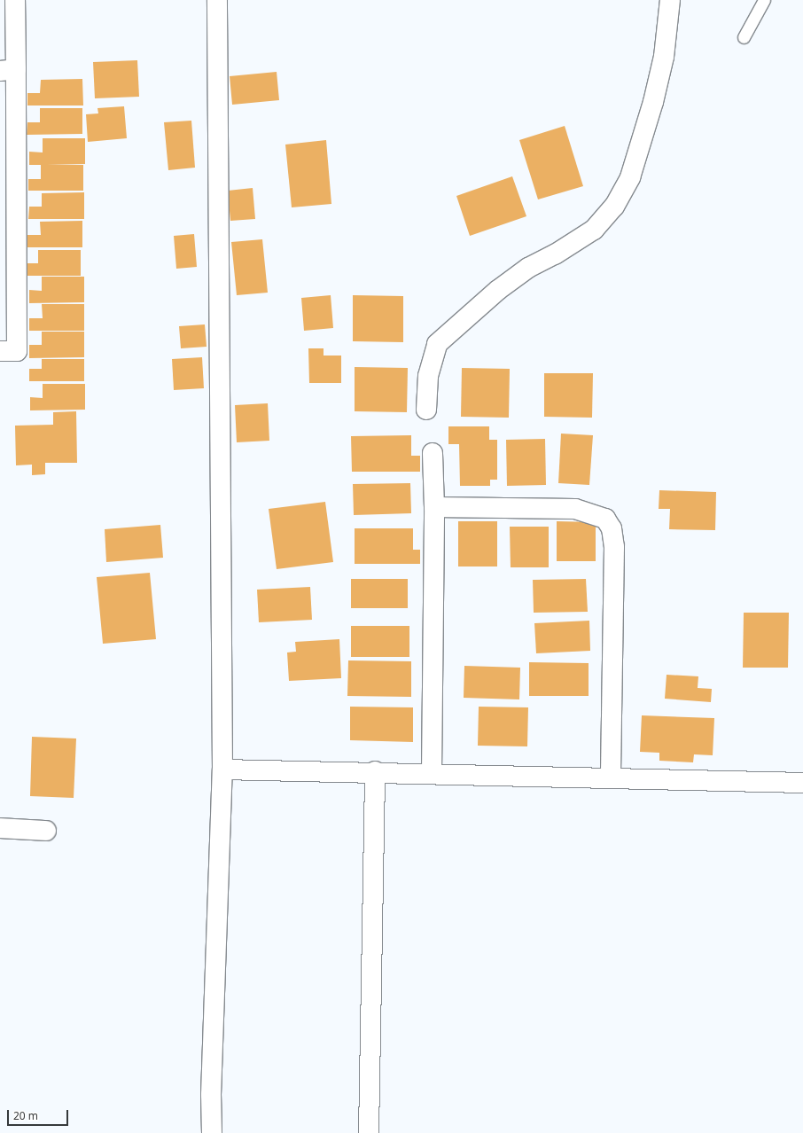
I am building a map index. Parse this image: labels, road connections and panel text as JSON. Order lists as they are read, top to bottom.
{
  "scale_bar": "20 m"
}
